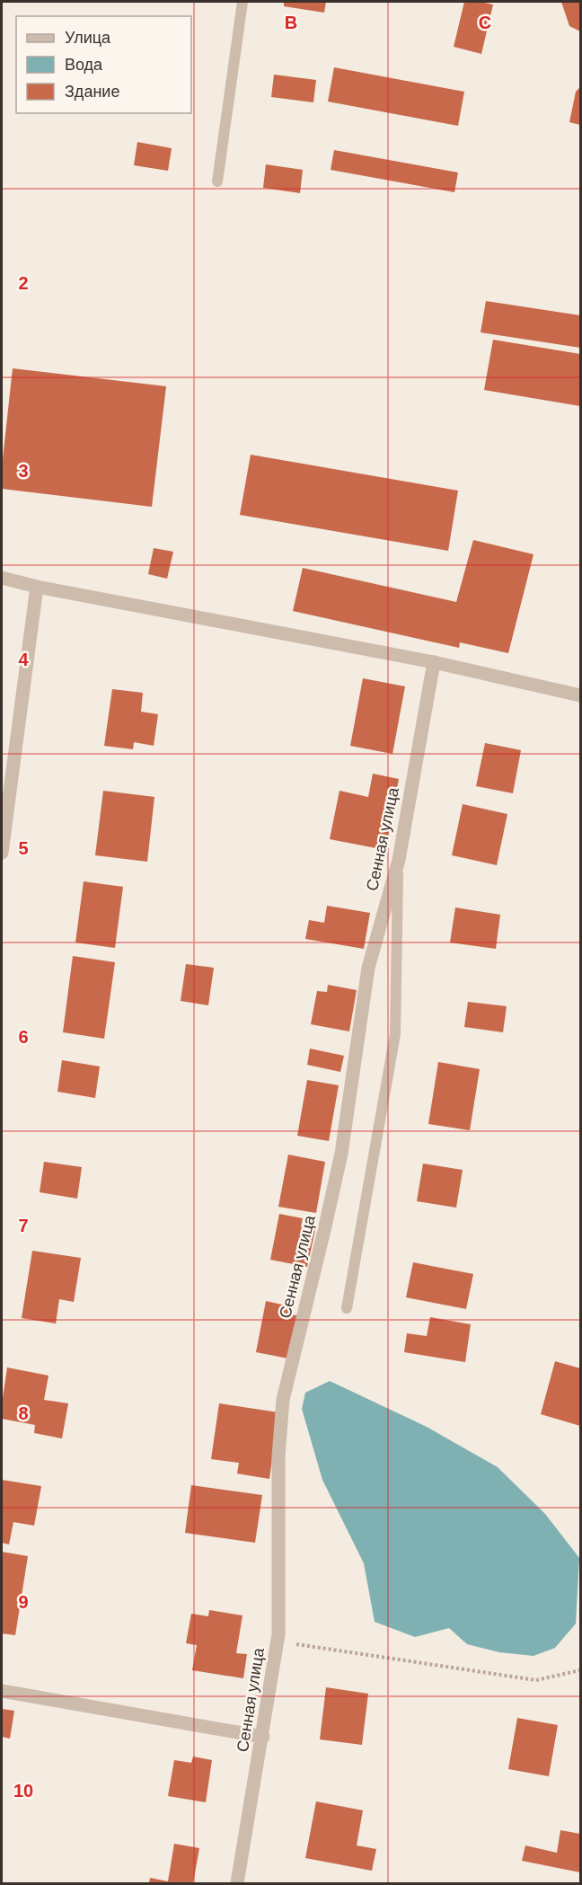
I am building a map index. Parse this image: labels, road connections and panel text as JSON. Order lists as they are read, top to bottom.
{
  "streets": {
    "street": ["Сенная улица"]
  },
  "legend": ["Улица", "Вода", "Здание"],
  "grid": {
    "columns": ["B", "C"],
    "rows": [
      "2",
      "3",
      "4",
      "5",
      "6",
      "7",
      "8",
      "9",
      "10"
    ]
  }
}
